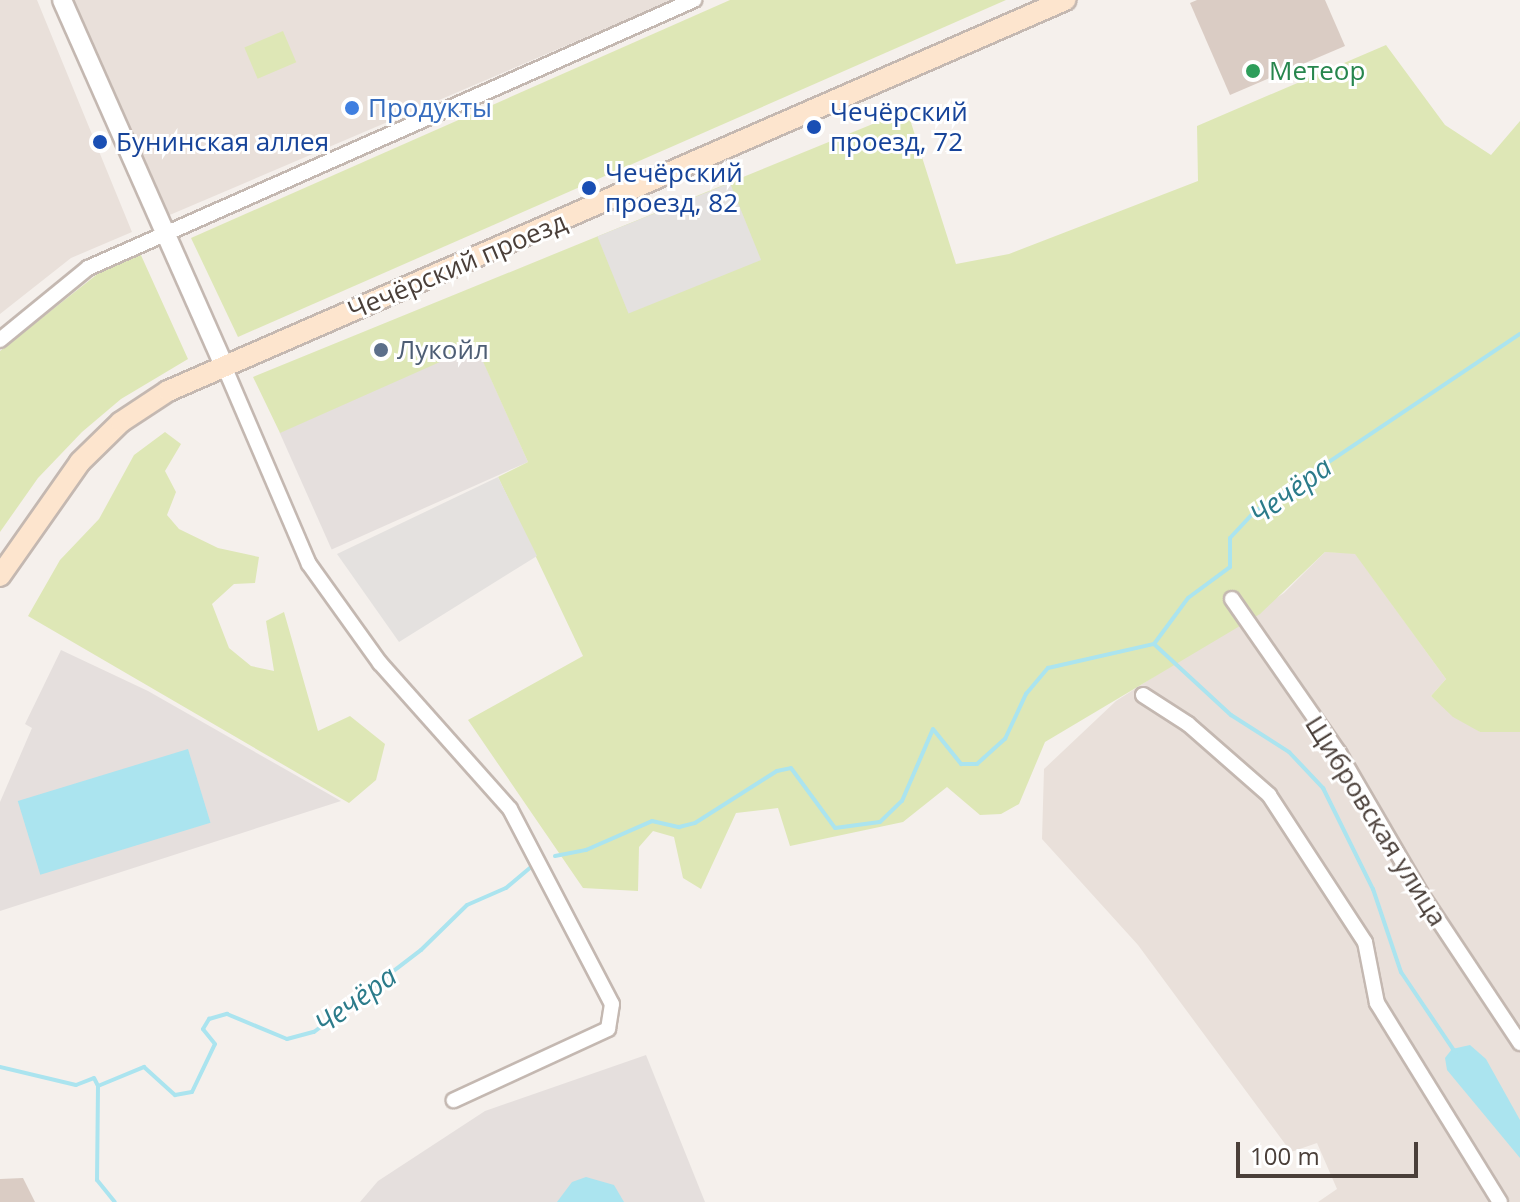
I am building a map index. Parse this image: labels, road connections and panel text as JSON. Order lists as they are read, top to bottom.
{
  "streets": {
    "main road": ["Чечёрский проезд"],
    "street": ["Щибровская улица"]
  },
  "water": ["Чечёра"],
  "places": [
    "Метеор",
    "Продукты",
    "Чечёрский проезд, 72",
    "Бунинская аллея",
    "Чечёрский проезд, 82",
    "Лукойл"
  ],
  "scale_bar": "100 m"
}
